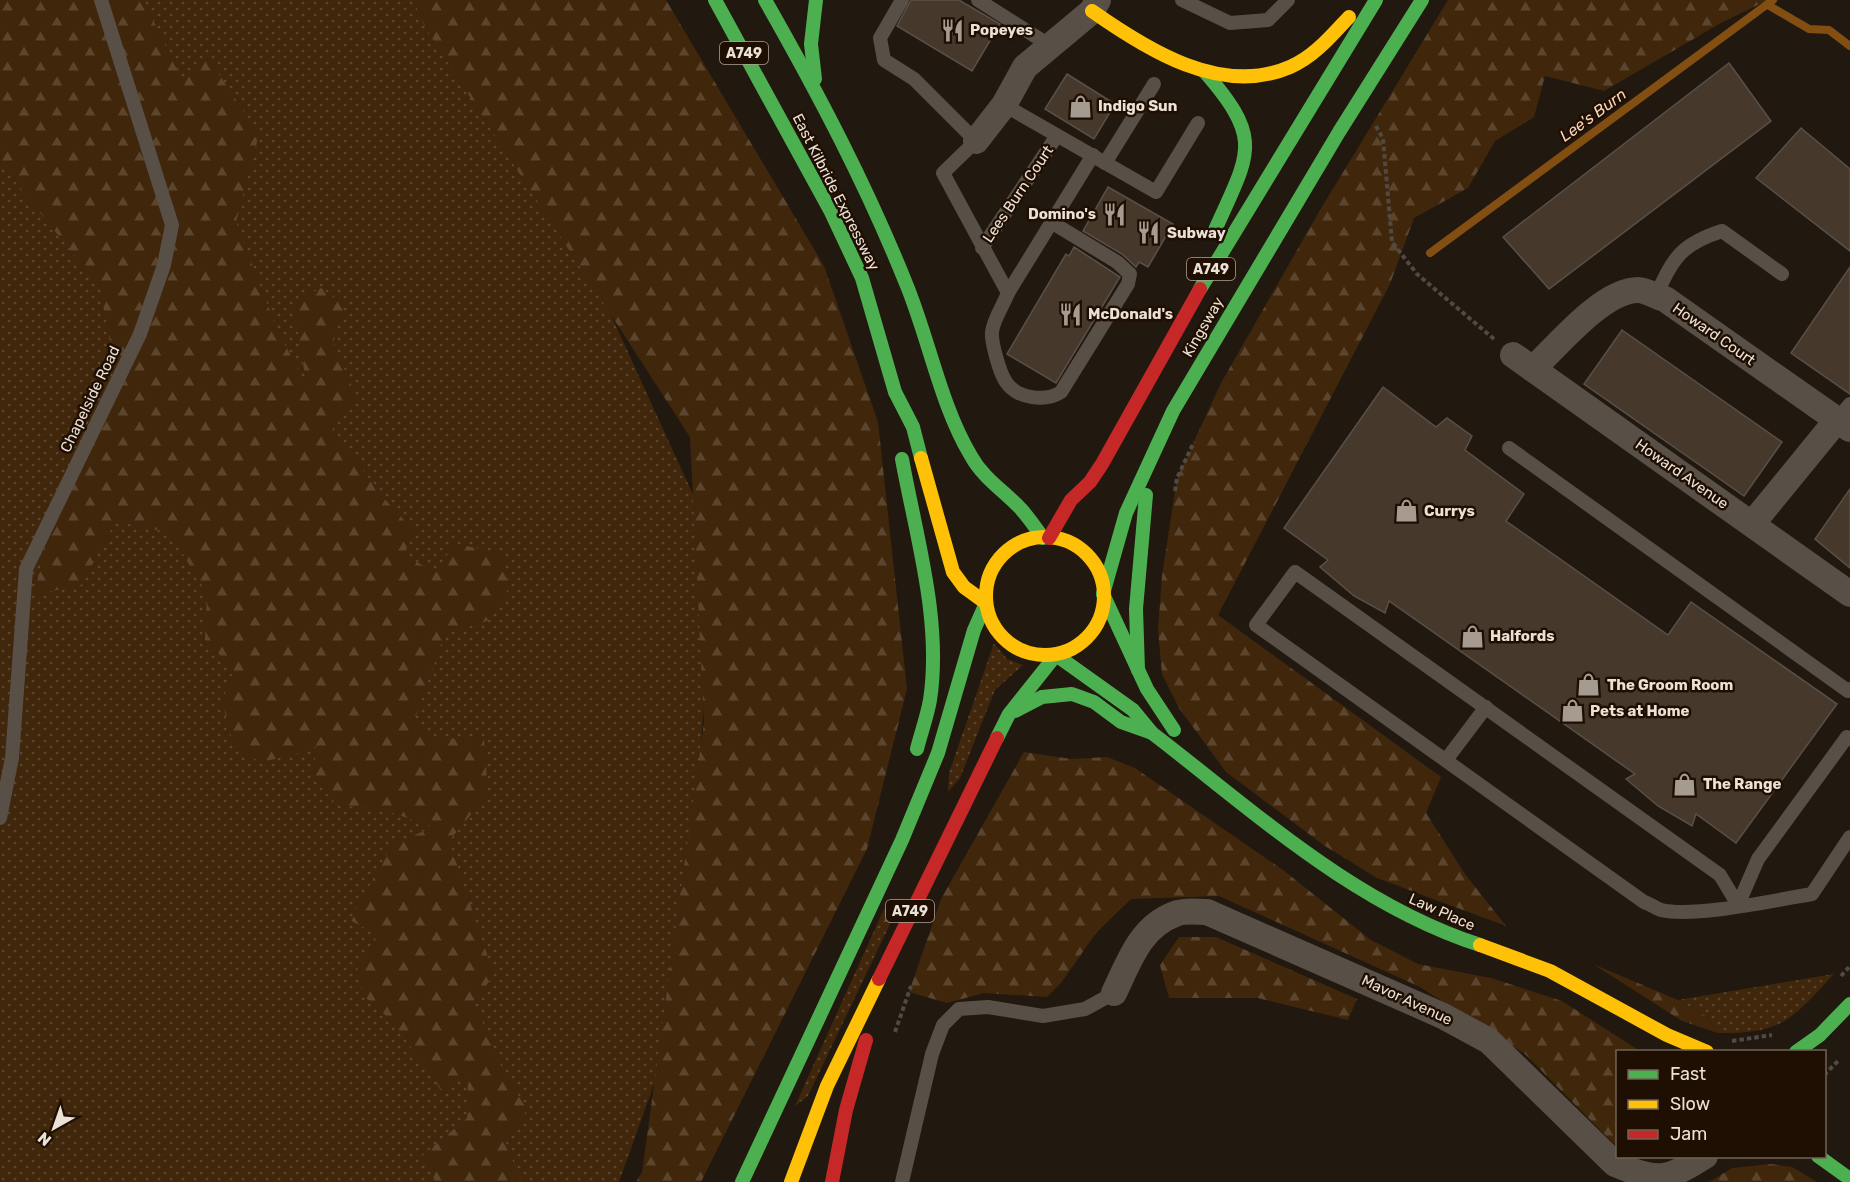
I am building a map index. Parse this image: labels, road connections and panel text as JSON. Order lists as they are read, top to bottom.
{
  "streets": {
    "main road": [
      "A749",
      "East Kilbride Expressway",
      "Kingsway",
      "Law Place"
    ],
    "street": ["Howard Court", "Howard Avenue", "Mavor Avenue"],
    "lane": ["Lees Burn Court", "Chapelside Road"]
  },
  "crossings": [
    ["A749", "East Kilbride Expressway"],
    ["A749", "Kingsway"],
    ["A749", "Law Place"],
    ["East Kilbride Expressway", "Kingsway"],
    ["East Kilbride Expressway", "Law Place"],
    ["Kingsway", "Law Place"],
    ["Howard Court", "Howard Avenue"]
  ],
  "water": ["Lee's Burn"],
  "places": {
    "restaurant": [
      "Popeyes",
      "Domino's",
      "Subway",
      "McDonald's"
    ],
    "shop": [
      "Indigo Sun",
      "Currys",
      "Halfords",
      "The Groom Room",
      "Pets at Home",
      "The Range"
    ]
  },
  "legend": ["Fast", "Slow", "Jam"],
  "north": "bottom left"
}
